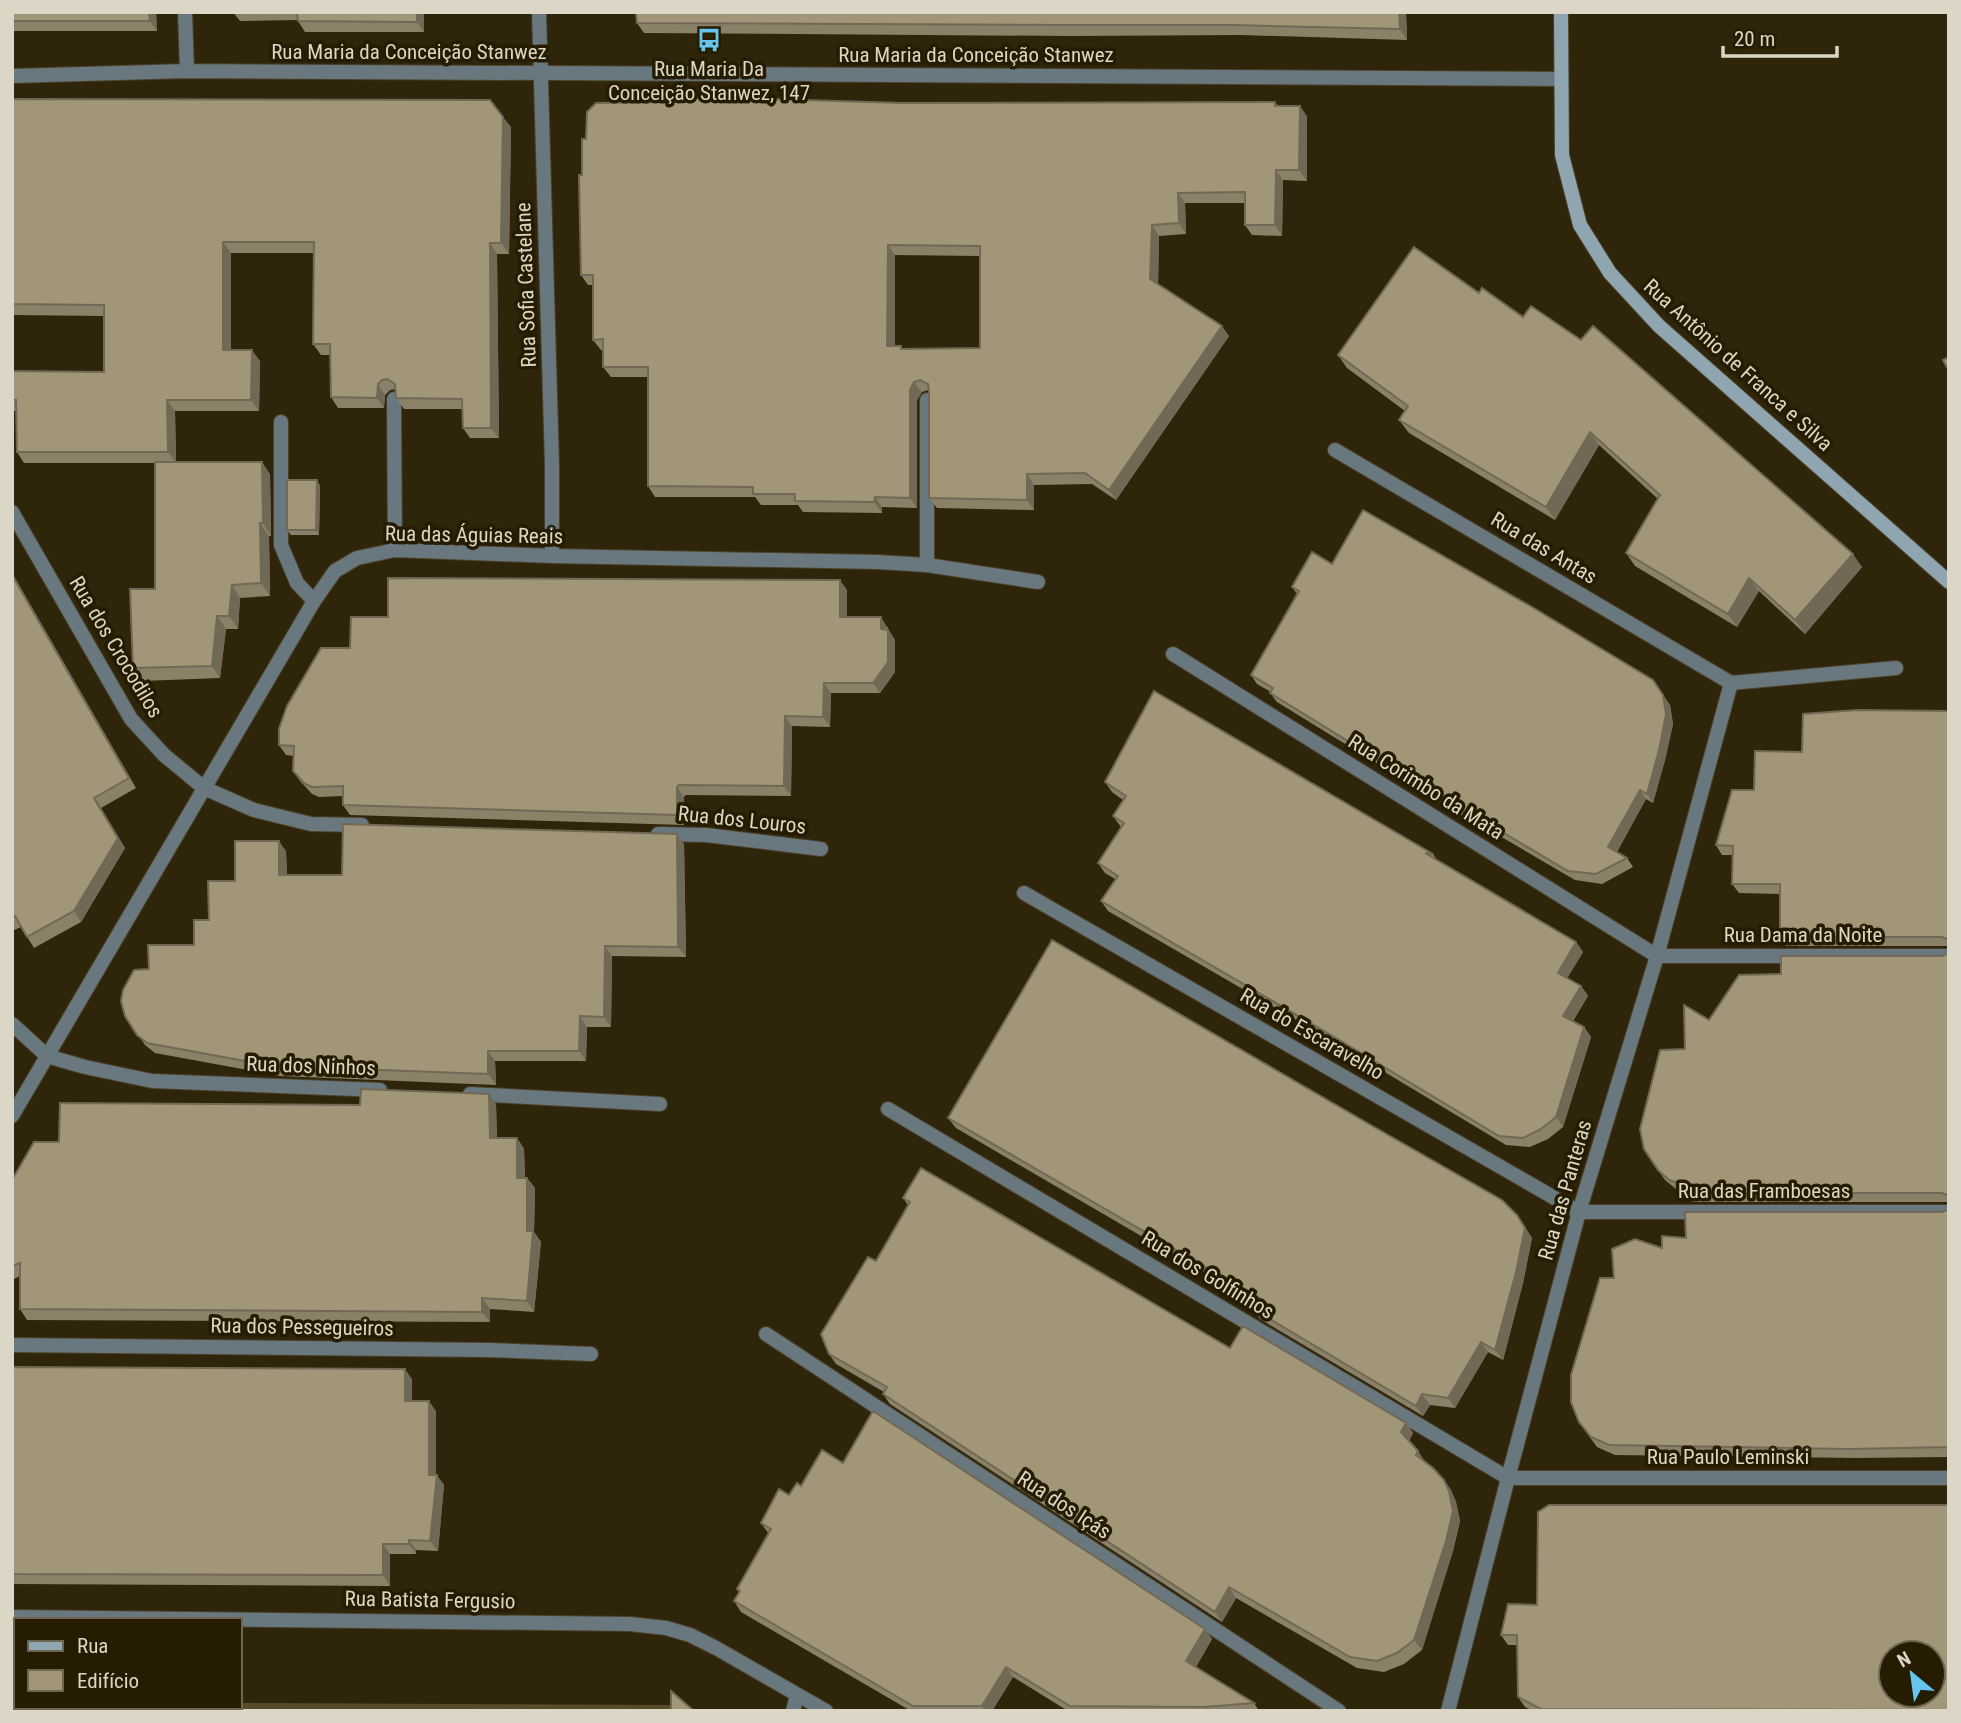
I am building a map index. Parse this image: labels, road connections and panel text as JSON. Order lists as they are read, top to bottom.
{
  "streets": {
    "main road": ["Rua Antônio de Franca e Silva"],
    "street": [
      "Rua Maria da Conceição Stanwez",
      "Rua Sofia Castelane",
      "Rua das Águias Reais",
      "Rua das Antas",
      "Rua dos Crocodilos",
      "Rua Corimbo da Mata",
      "Rua dos Louros",
      "Rua Dama da Noite",
      "Rua do Escaravelho",
      "Rua dos Ninhos",
      "Rua das Panteras",
      "Rua das Framboesas",
      "Rua dos Golfinhos",
      "Rua dos Pessegueiros",
      "Rua Paulo Leminski",
      "Rua dos Içás",
      "Rua Batista Fergusio"
    ]
  },
  "crossings": [
    ["Rua Maria da Conceição Stanwez", "Rua Sofia Castelane"],
    ["Rua Maria da Conceição Stanwez", "Rua Antônio de Franca e Silva"],
    ["Rua Sofia Castelane", "Rua das Águias Reais"],
    ["Rua das Águias Reais", "Rua dos Crocodilos"],
    ["Rua das Águias Reais", "Rua dos Ninhos"],
    ["Rua das Antas", "Rua das Panteras"],
    ["Rua Corimbo da Mata", "Rua Dama da Noite"],
    ["Rua Corimbo da Mata", "Rua das Panteras"],
    ["Rua Dama da Noite", "Rua das Panteras"],
    ["Rua do Escaravelho", "Rua das Panteras"],
    ["Rua do Escaravelho", "Rua das Framboesas"],
    ["Rua das Panteras", "Rua das Framboesas"],
    ["Rua das Panteras", "Rua dos Golfinhos"],
    ["Rua das Panteras", "Rua Paulo Leminski"],
    ["Rua dos Golfinhos", "Rua Paulo Leminski"]
  ],
  "places": {
    "bus stop": ["Rua Maria Da Conceição Stanwez, 147"]
  },
  "legend": ["Rua", "Edifício"],
  "scale_bar": "20 m",
  "north": "top left"
}
